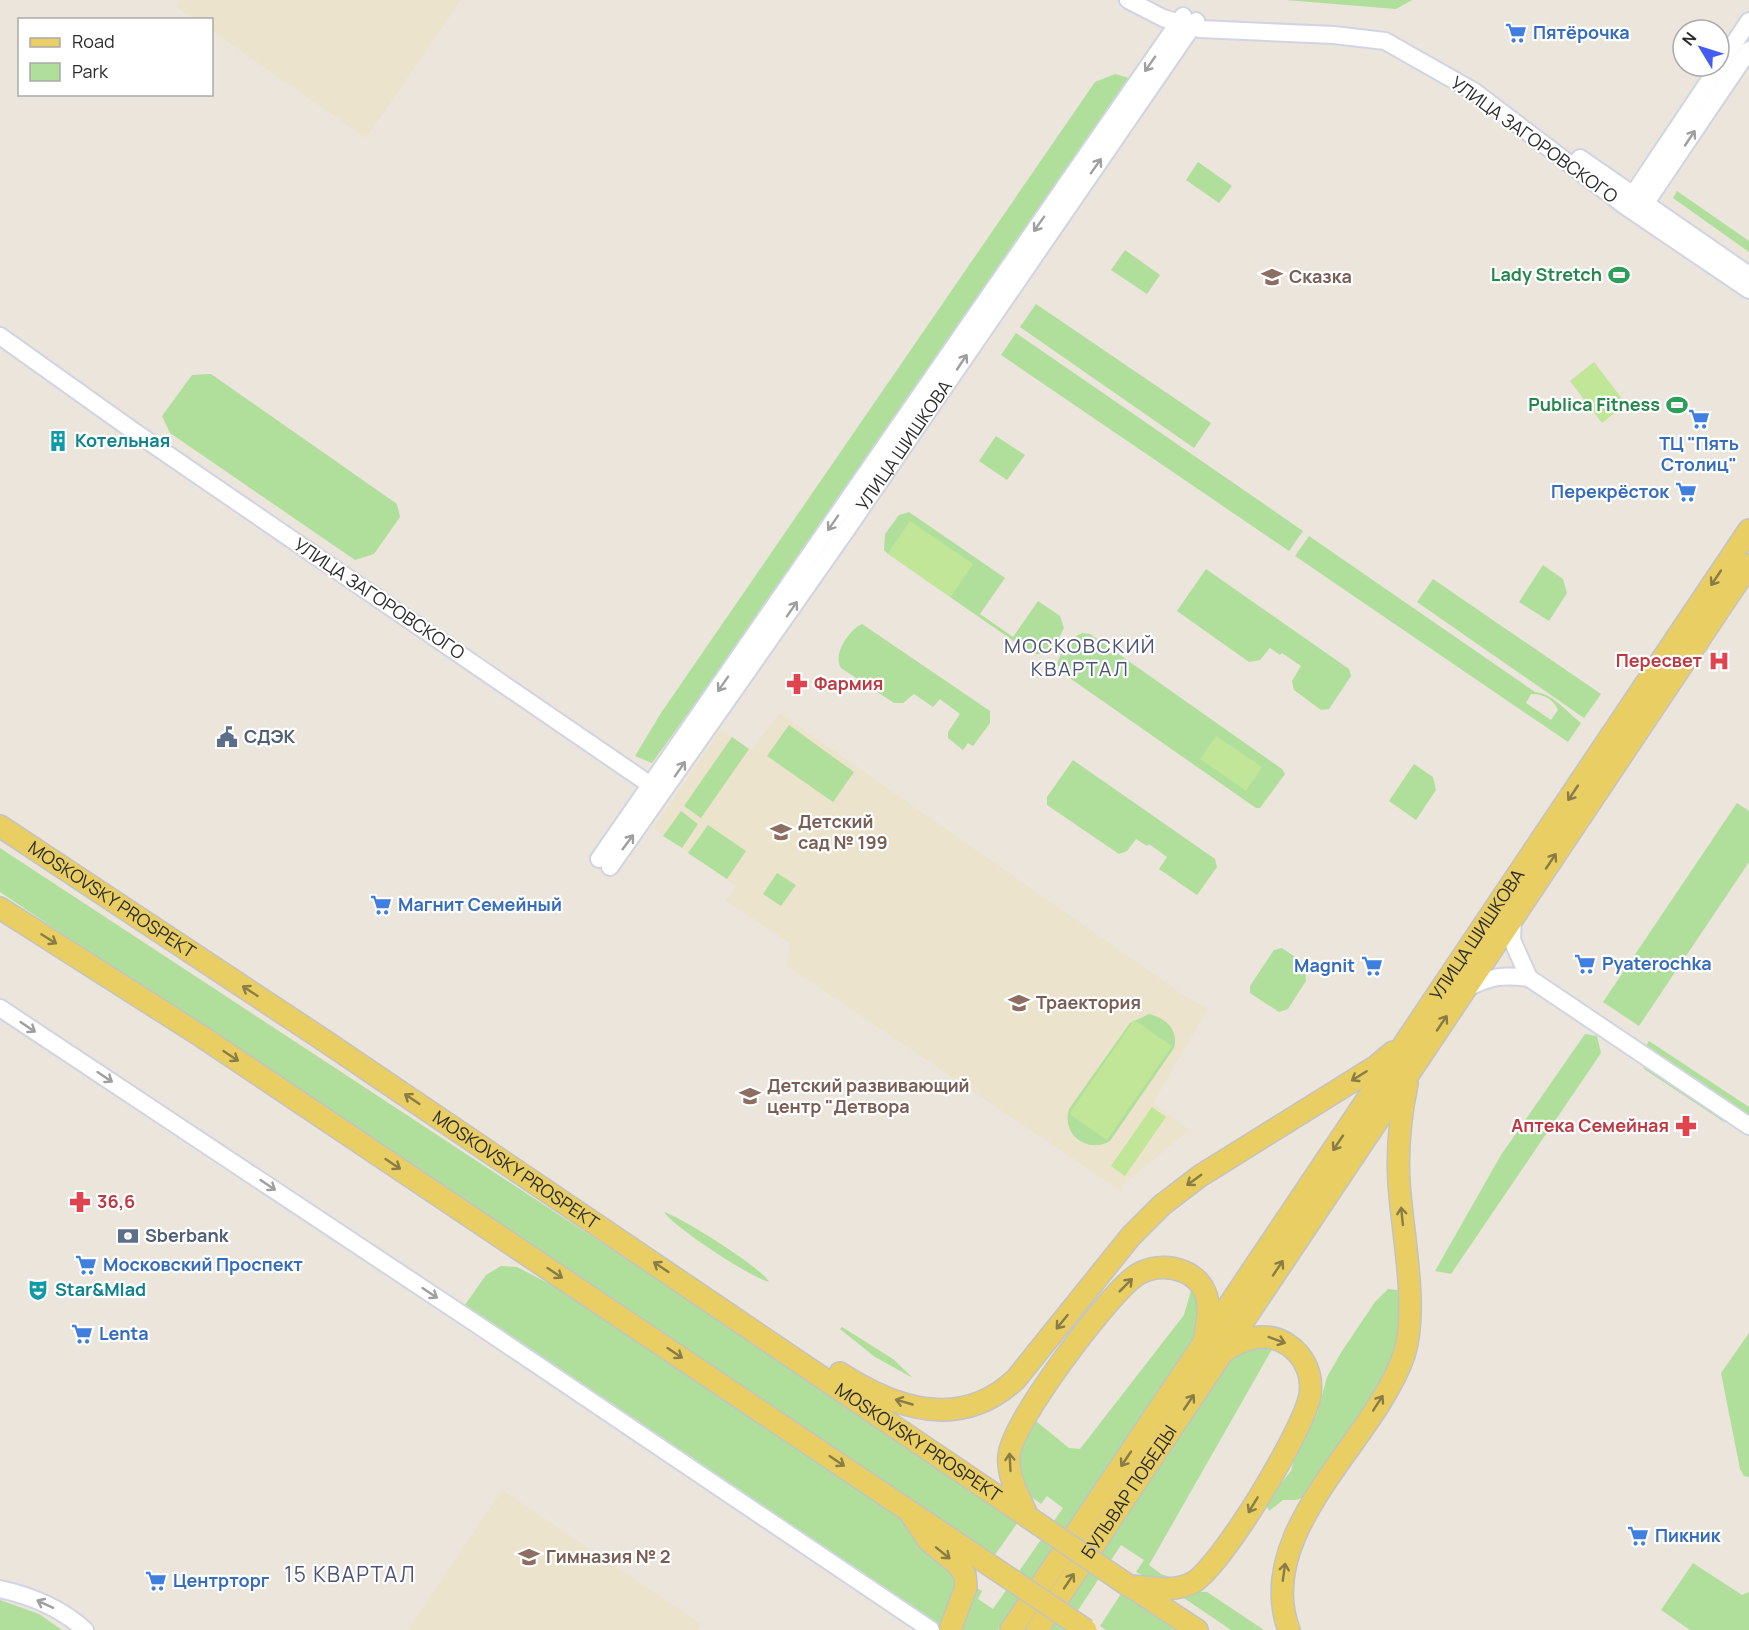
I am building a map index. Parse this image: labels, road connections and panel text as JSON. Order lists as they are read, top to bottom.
{
  "streets": {
    "main road": ["УЛИЦА ШИШКОВА", "MOSKOVSKY PROSPEKT", "БУЛЬВАР ПОБЕДЫ"],
    "street": ["УЛИЦА ЗАГОРОВСКОГО"]
  },
  "crossings": [
    ["УЛИЦА ЗАГОРОВСКОГО", "УЛИЦА ШИШКОВА"],
    ["УЛИЦА ШИШКОВА", "БУЛЬВАР ПОБЕДЫ"]
  ],
  "districts": ["МОСКОВСКИЙ КВАРТАЛ", "15 КВАРТАЛ"],
  "places": {
    "supermarket": [
      "Пятёрочка",
      "ТЦ \"Пять Столиц\"",
      "Перекрёсток",
      "Магнит Семейный",
      "Pyaterochka",
      "Magnit",
      "Московский Проспект",
      "Lenta",
      "Пикник",
      "Центрторг"
    ],
    "sports": ["Lady Stretch", "Publica Fitness"],
    "school or university": [
      "Сказка",
      "Детский сад № 199",
      "Траектория",
      "Детский развивающий центр \"Детвора",
      "Гимназия № 2"
    ],
    "building": ["Котельная"],
    "hospital": ["Пересвет"],
    "pharmacy": ["Фармия", "Аптека Семейная", "36,6"],
    "public building": ["СДЭК"],
    "bank": ["Sberbank"],
    "theatre": ["Star&Mlad"]
  },
  "legend": ["Road", "Park"],
  "north": "top left"
}
